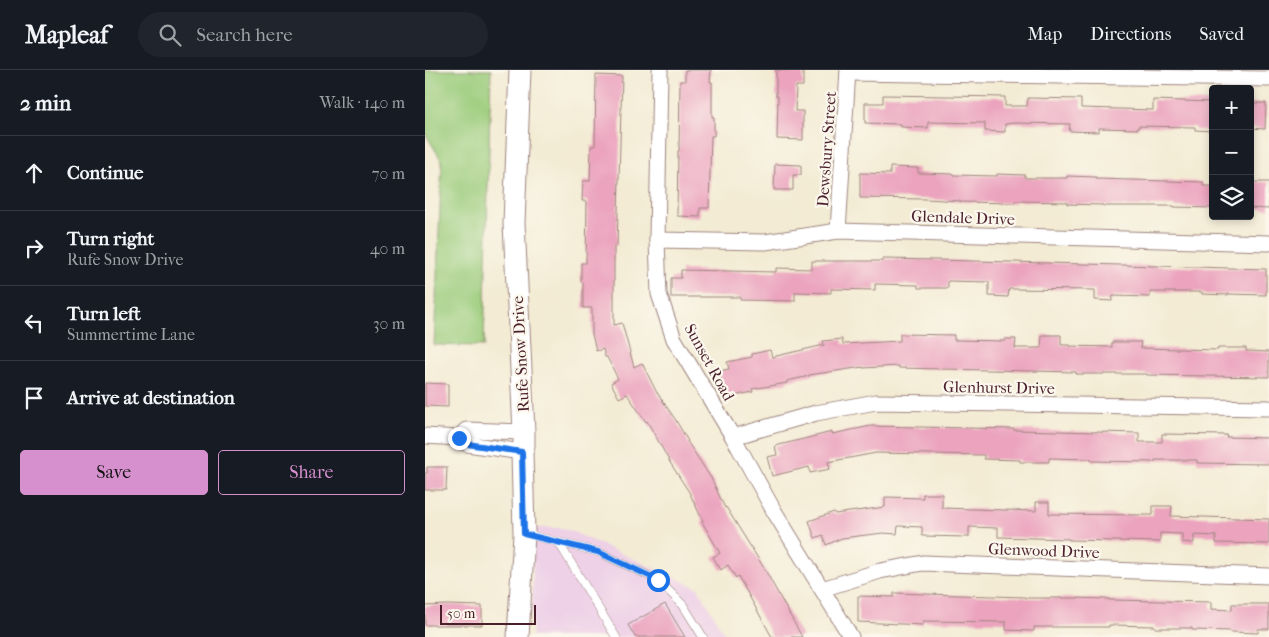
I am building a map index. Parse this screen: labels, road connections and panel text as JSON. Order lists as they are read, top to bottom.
{
  "streets": {
    "main road": ["Rufe Snow Drive"],
    "street": [
      "Dewsbury Street",
      "Glendale Drive",
      "Sunset Road",
      "Glenhurst Drive",
      "Glenwood Drive"
    ]
  },
  "crossings": [
    ["Dewsbury Street", "Glendale Drive"],
    ["Glendale Drive", "Sunset Road"],
    ["Sunset Road", "Glenhurst Drive"],
    ["Sunset Road", "Glenwood Drive"]
  ],
  "scale_bar": "50 m",
  "page": {
    "header": "Mapleaf",
    "search": "Search here",
    "nav": ["Map", "Directions", "Saved"],
    "heading": ["2 min", "Walk · 140 m"],
    "map_buttons": ["+", "−"],
    "list": [
      ["Continue", "70 m"],
      ["Turn right", "Rufe Snow Drive", "40 m"],
      ["Turn left", "Summertime Lane", "30 m"],
      "Arrive at destination"
    ],
    "buttons": ["Save", "Share"],
    "scale": "50 m"
  }
}
